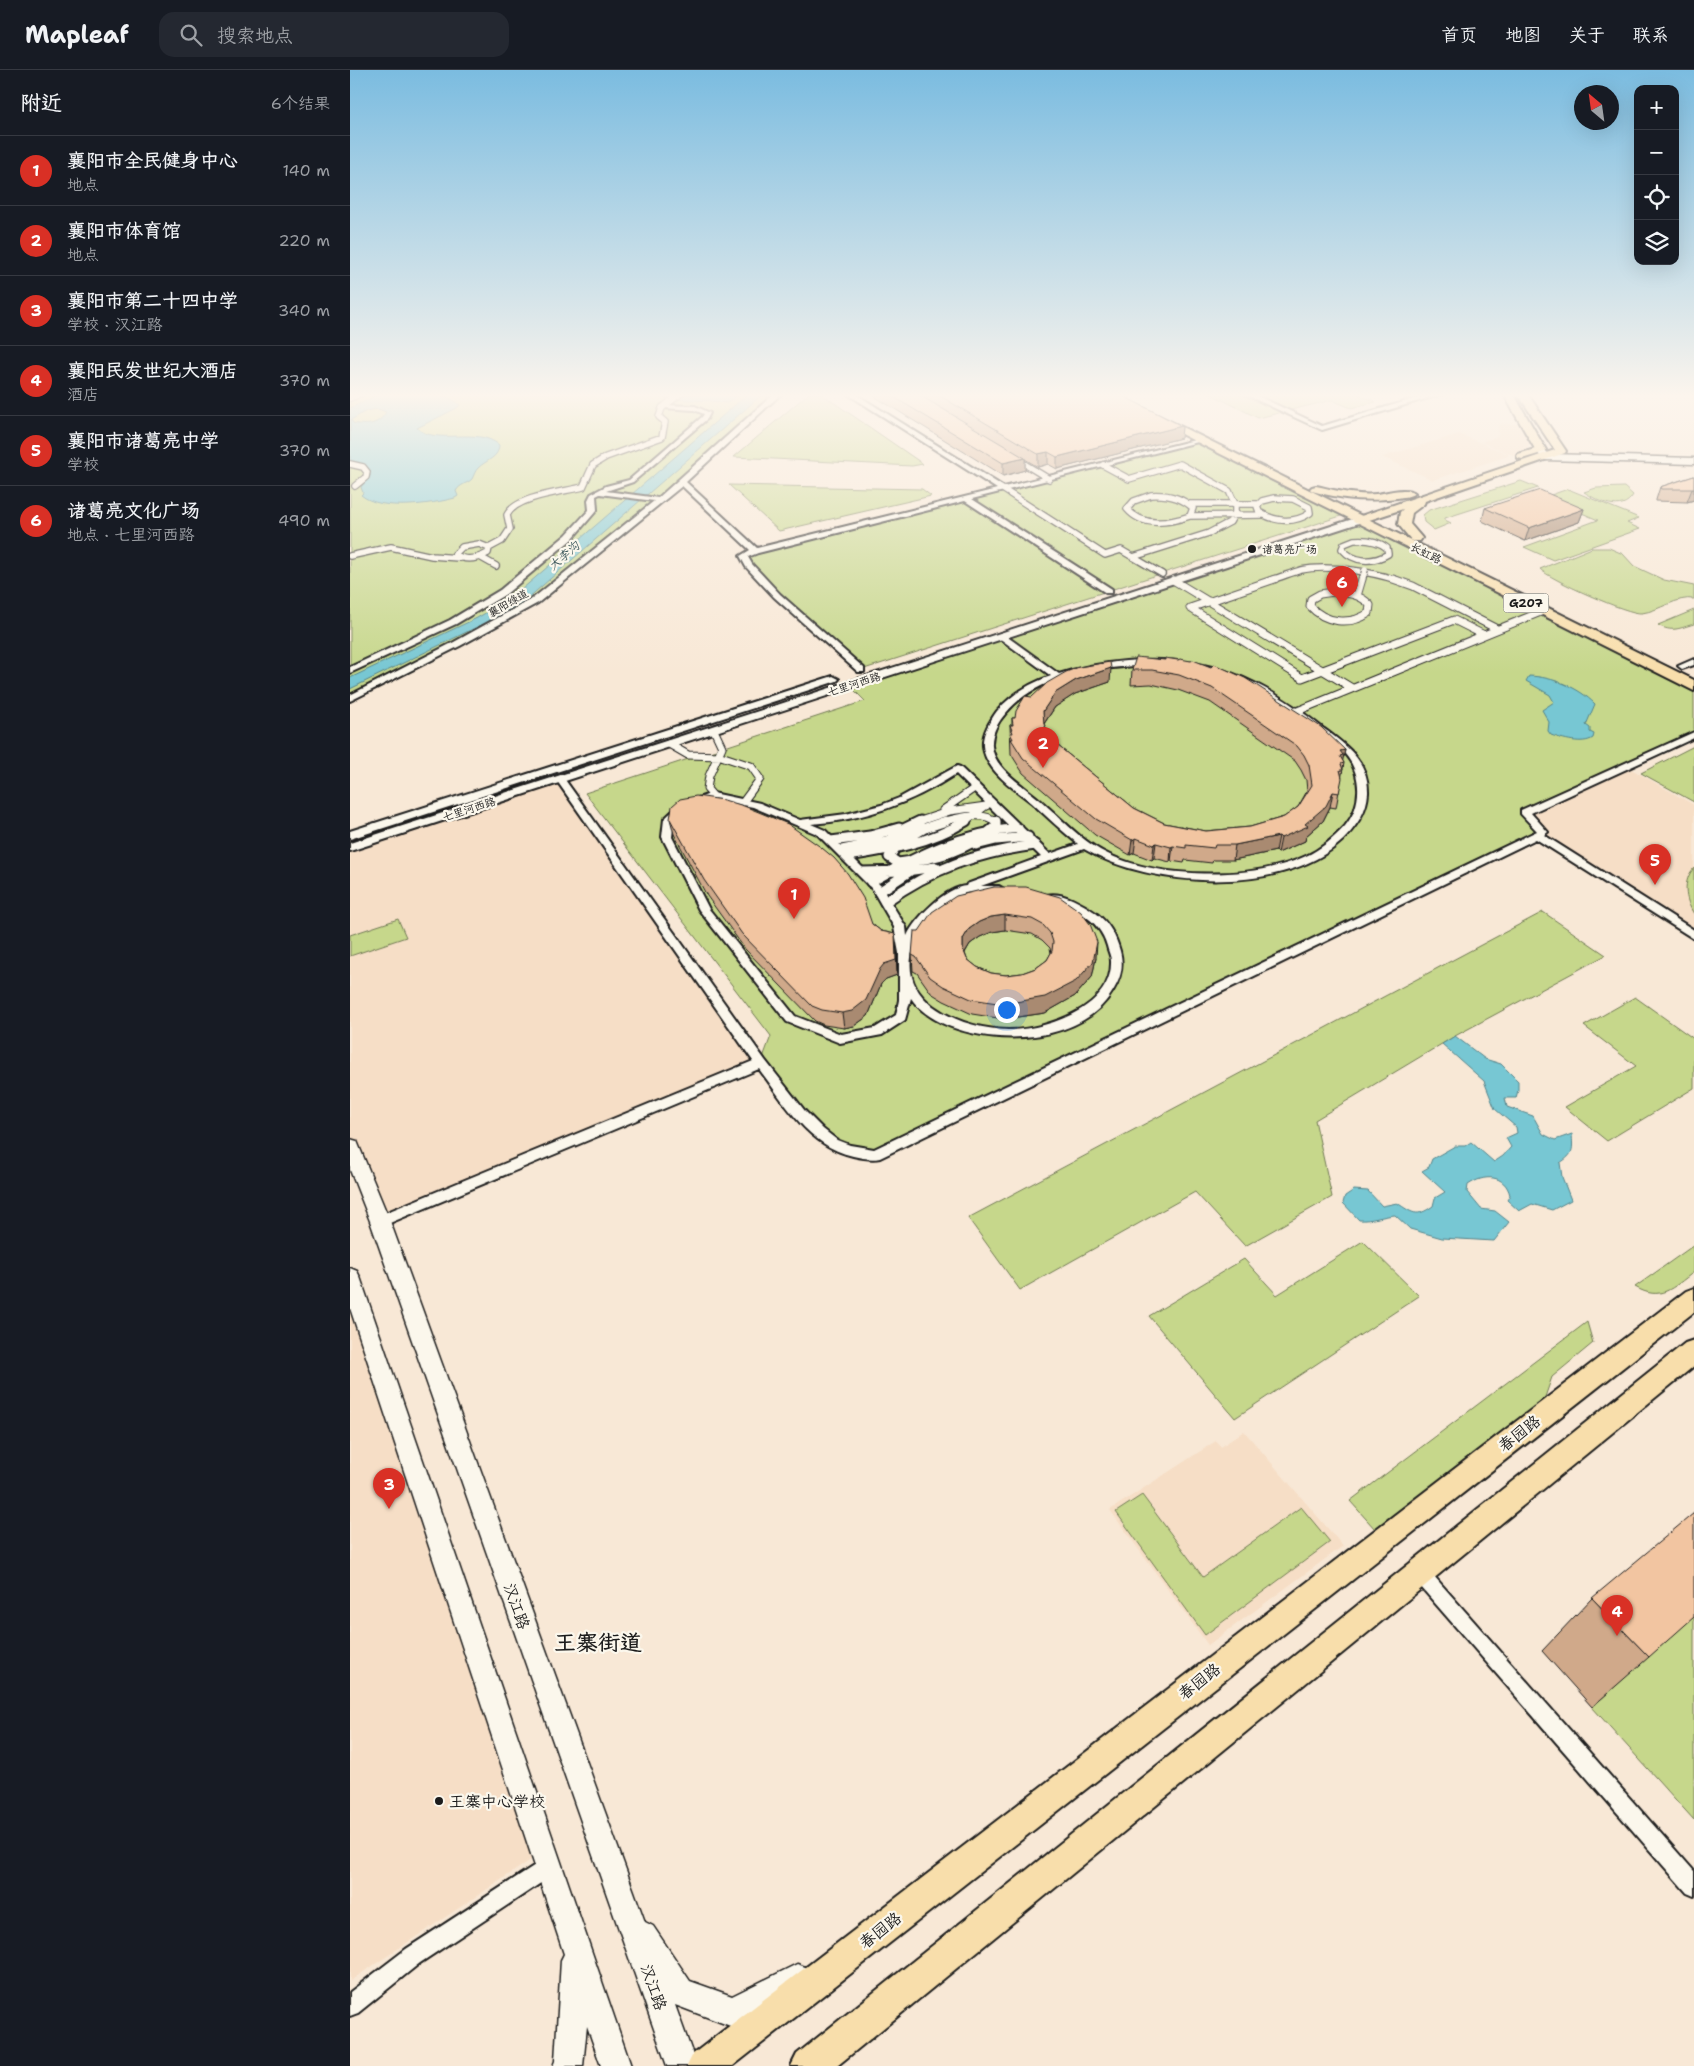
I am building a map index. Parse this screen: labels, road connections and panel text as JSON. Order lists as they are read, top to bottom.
{
  "streets": {
    "highway": ["长虹路", "G207"],
    "main road": ["春园路", "汉江路"],
    "street": ["襄阳绿道", "七里河西路"]
  },
  "crossings": [
    ["长虹路", "七里河西路"]
  ],
  "districts": ["王寨街道"],
  "water": ["大李沟"],
  "places": ["诸葛亮广场", "王寨中心学校"],
  "north": "top left",
  "page": {
    "header": "Mapleaf",
    "search": "搜索地点",
    "nav": [
      "首页",
      "地图",
      "关于",
      "联系"
    ],
    "heading": ["附近", "6个结果"],
    "map_buttons": ["+", "−"],
    "list": [
      {
        "mark": "1",
        "name": "襄阳市全民健身中心",
        "note": "地点",
        "value": "140 m"
      },
      {
        "mark": "2",
        "name": "襄阳市体育馆",
        "note": "地点",
        "value": "220 m"
      },
      {
        "mark": "3",
        "name": "襄阳市第二十四中学",
        "note": "学校 · 汉江路",
        "value": "340 m"
      },
      {
        "mark": "4",
        "name": "襄阳民发世纪大酒店",
        "note": "酒店",
        "value": "370 m"
      },
      {
        "mark": "5",
        "name": "襄阳市诸葛亮中学",
        "note": "学校",
        "value": "370 m"
      },
      {
        "mark": "6",
        "name": "诸葛亮文化广场",
        "note": "地点 · 七里河西路",
        "value": "490 m"
      }
    ],
    "pins": [
      "6",
      "2",
      "5",
      "1",
      "3",
      "4"
    ]
  }
}
